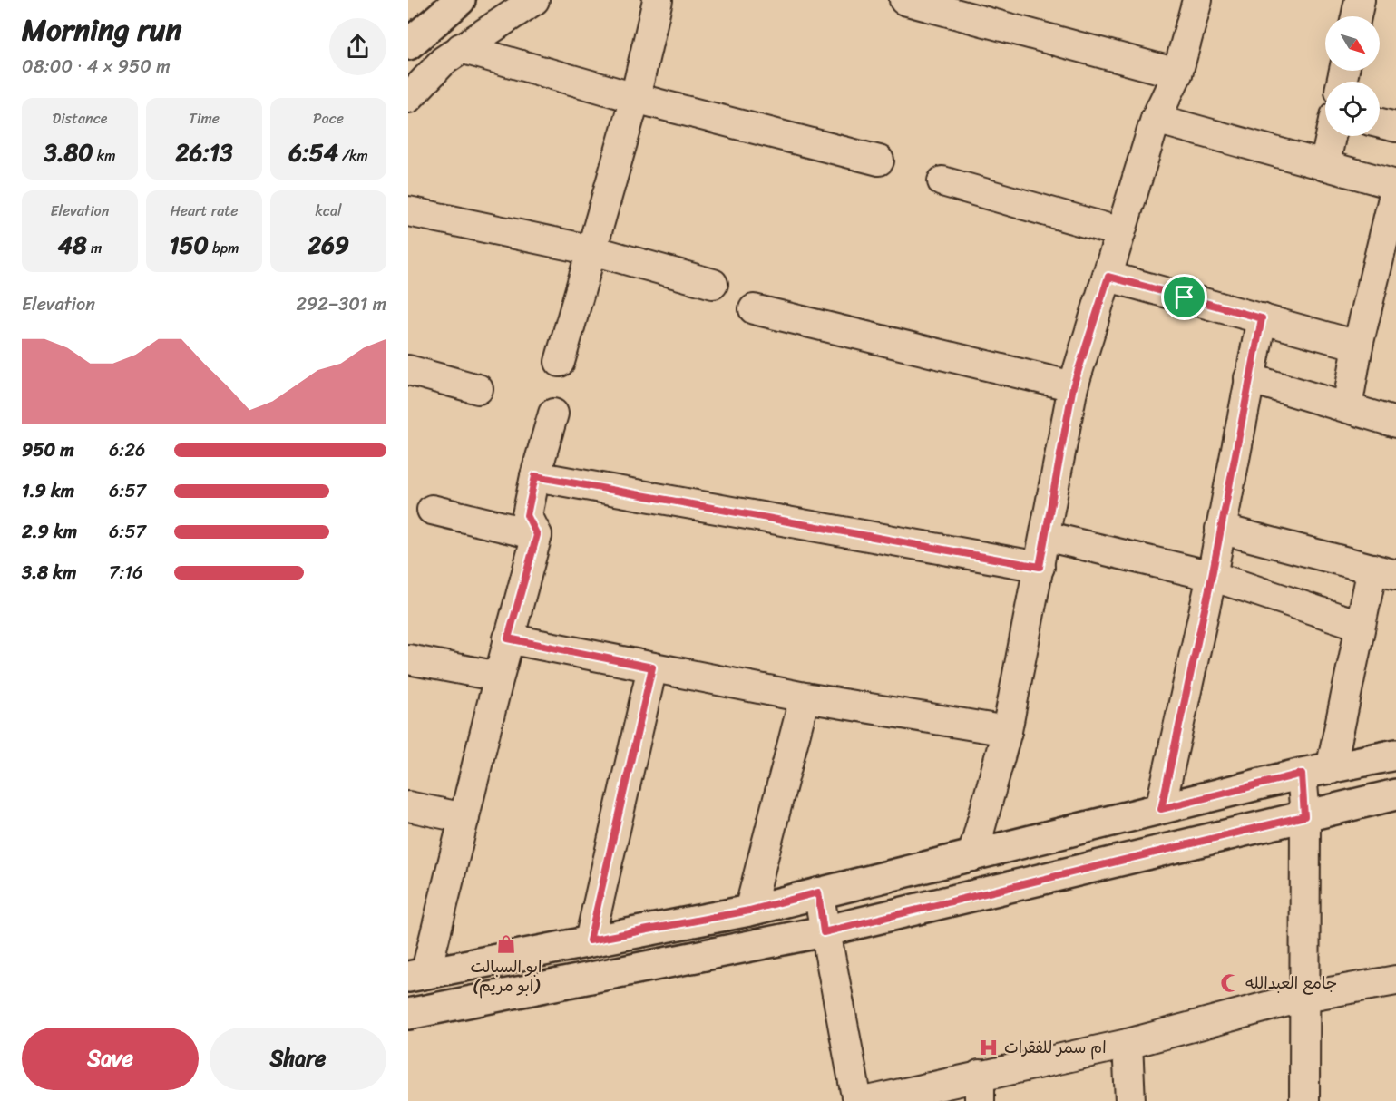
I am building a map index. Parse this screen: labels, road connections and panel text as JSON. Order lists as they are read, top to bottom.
{
  "places": {
    "shop": ["ابو السبالت (ابو مريم)"],
    "mosque": ["جامع العبدالله"],
    "hospital": ["ام سمر للفقرات"]
  },
  "north": "bottom right",
  "page": {
    "heading": ["Morning run", "08:00 · 4 × 950 m"],
    "stats": [
      ["Distance", "3.80 km"],
      ["Time", "26:13"],
      ["Pace", "6:54 /km"],
      ["Elevation", "48 m"],
      ["Heart rate", "150 bpm"],
      ["kcal", "269"]
    ],
    "chart": ["Elevation", "292–301 m"],
    "list": [
      {
        "name": "950 m",
        "note": "6:26"
      },
      {
        "name": "1.9 km",
        "note": "6:57"
      },
      {
        "name": "2.9 km",
        "note": "6:57"
      },
      {
        "name": "3.8 km",
        "note": "7:16"
      }
    ],
    "buttons": ["Save", "Share"]
  }
}
